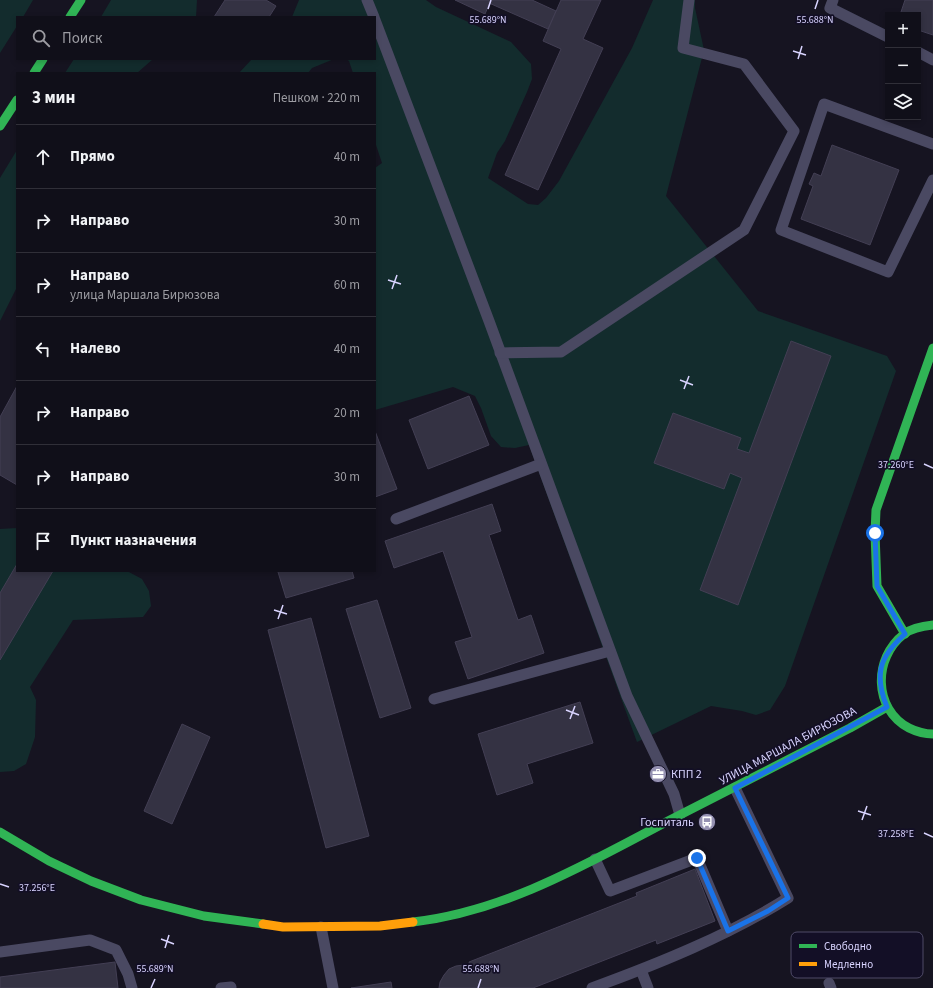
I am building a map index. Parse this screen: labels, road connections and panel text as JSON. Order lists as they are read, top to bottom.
{
  "streets": {
    "street": ["УЛИЦА МАРШАЛА БИРЮЗОВА"]
  },
  "places": {
    "office": ["КПП 2"],
    "bus stop": ["Госпиталь"]
  },
  "legend": ["Свободно", "Медленно"],
  "page": {
    "map_buttons": ["+", "−"],
    "search": "Поиск",
    "heading": ["3 мин", "Пешком · 220 m"],
    "list": [
      ["Прямо", "40 m"],
      ["Направо", "30 m"],
      ["Направо", "улица Маршала Бирюзова", "60 m"],
      ["Налево", "40 m"],
      ["Направо", "20 m"],
      ["Направо", "30 m"],
      "Пункт назначения"
    ]
  },
  "coordinates": [
    "55.689°N",
    "55.688°N",
    "37.260°E",
    "37.258°E",
    "37.256°E"
  ]
}
